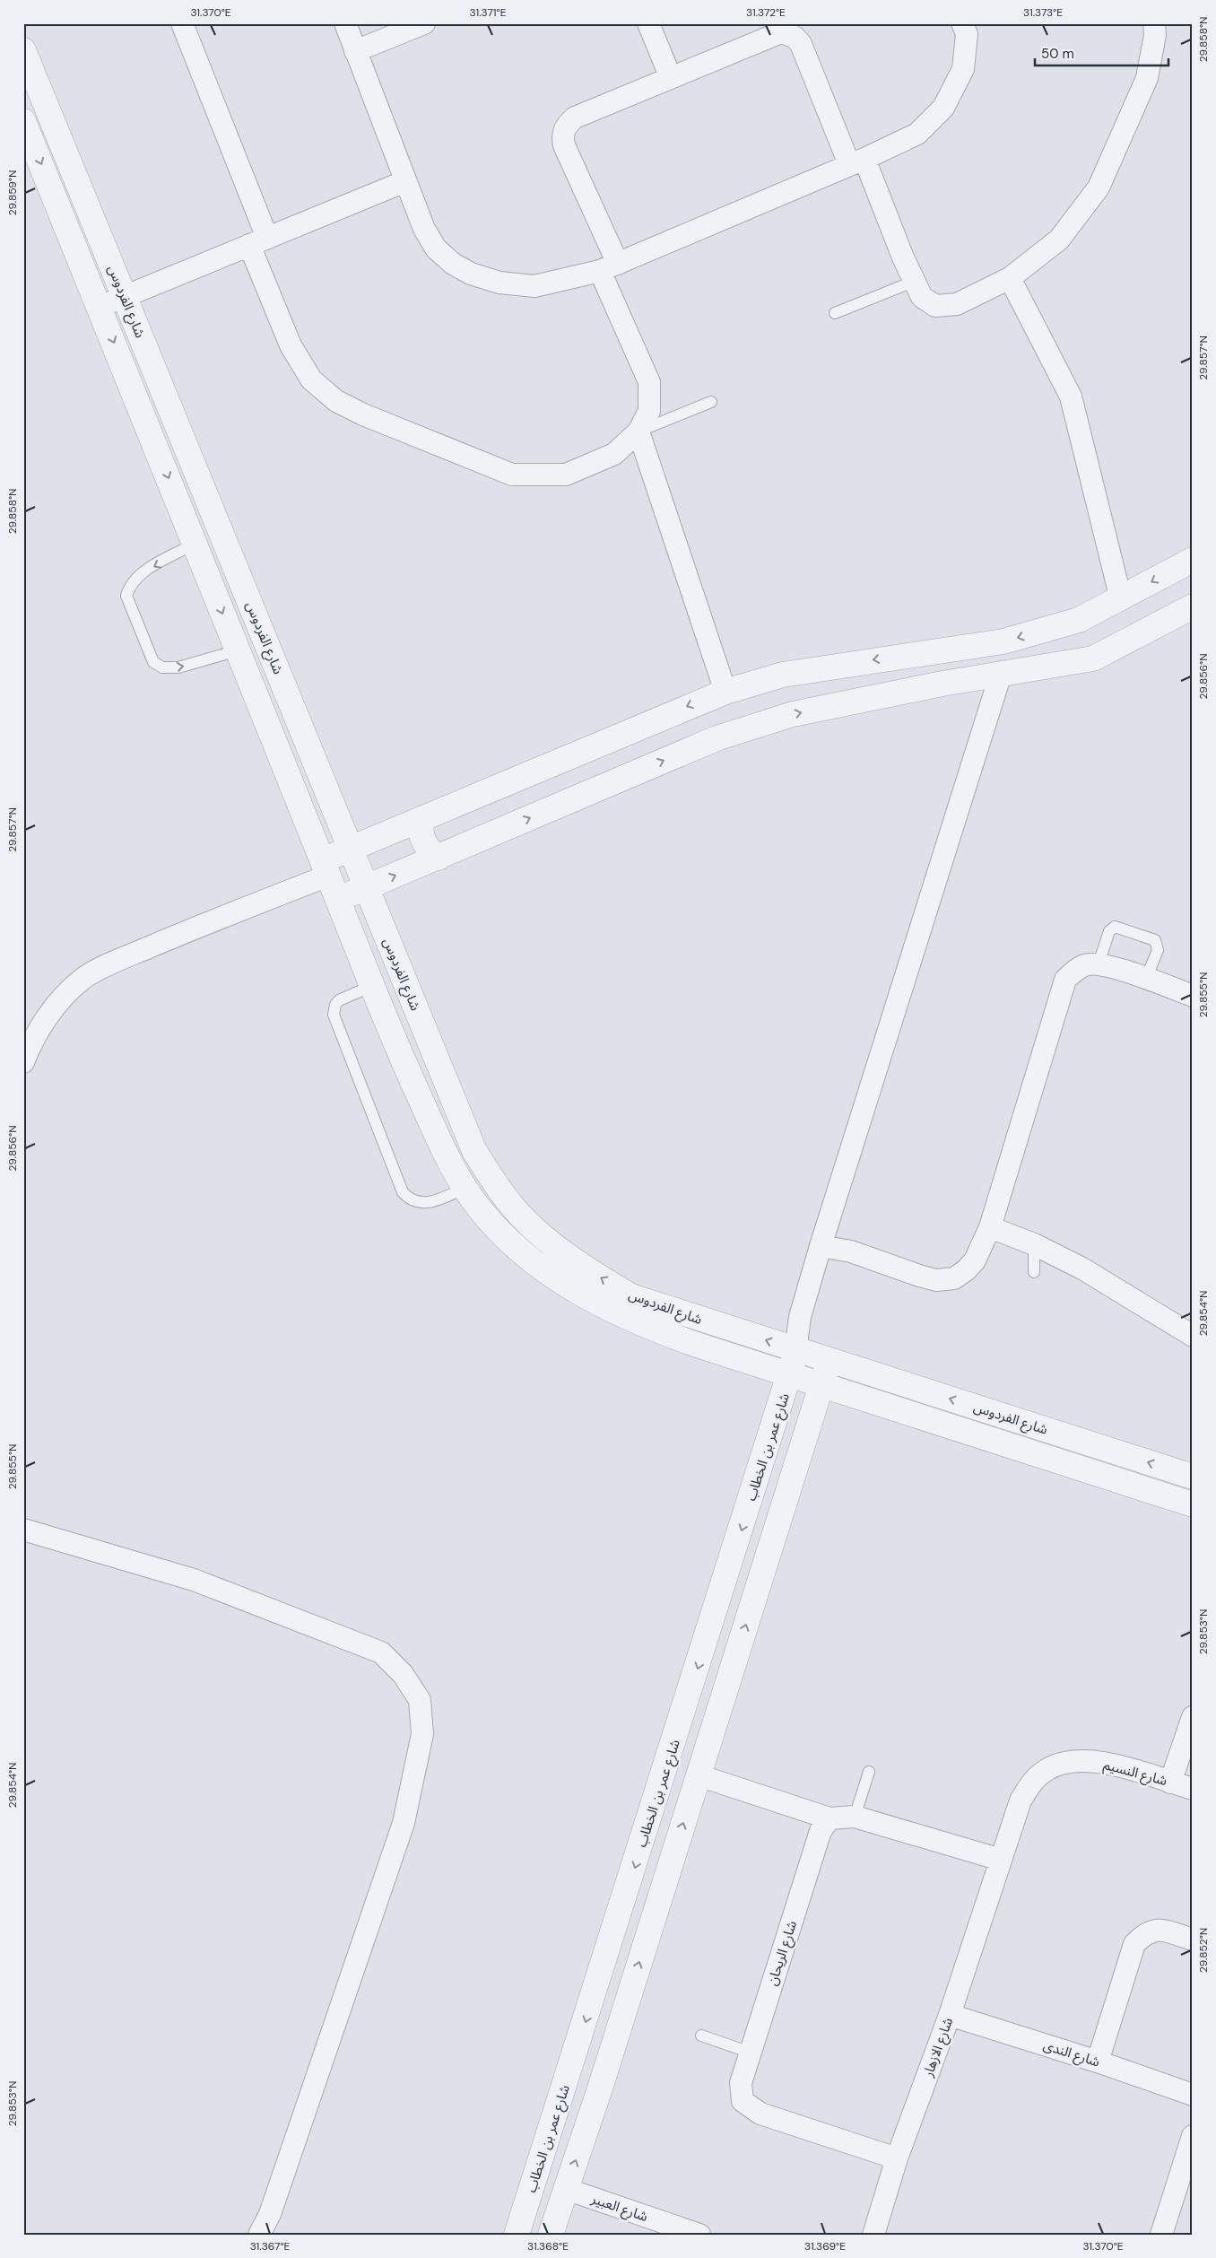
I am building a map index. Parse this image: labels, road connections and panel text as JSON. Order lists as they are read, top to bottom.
{
  "streets": {
    "street": [
      "شارع الفردوس",
      "شارع عمر بن الخطاب",
      "شارع النسيم",
      "شارع الريحان",
      "شارع الازهار",
      "شارع الندى",
      "شارع العبير"
    ]
  },
  "crossings": [
    ["شارع الفردوس", "شارع عمر بن الخطاب"],
    ["شارع النسيم", "شارع الازهار"],
    ["شارع الريحان", "شارع الازهار"],
    ["شارع الازهار", "شارع الندى"]
  ],
  "scale_bar": "50 m",
  "coordinates": [
    "31.370°E",
    "31.371°E",
    "31.372°E",
    "31.373°E",
    "29.858°N",
    "29.859°N",
    "29.857°N",
    "29.856°N",
    "29.855°N",
    "29.854°N",
    "29.853°N",
    "29.852°N",
    "31.367°E",
    "31.368°E",
    "31.369°E"
  ]
}
